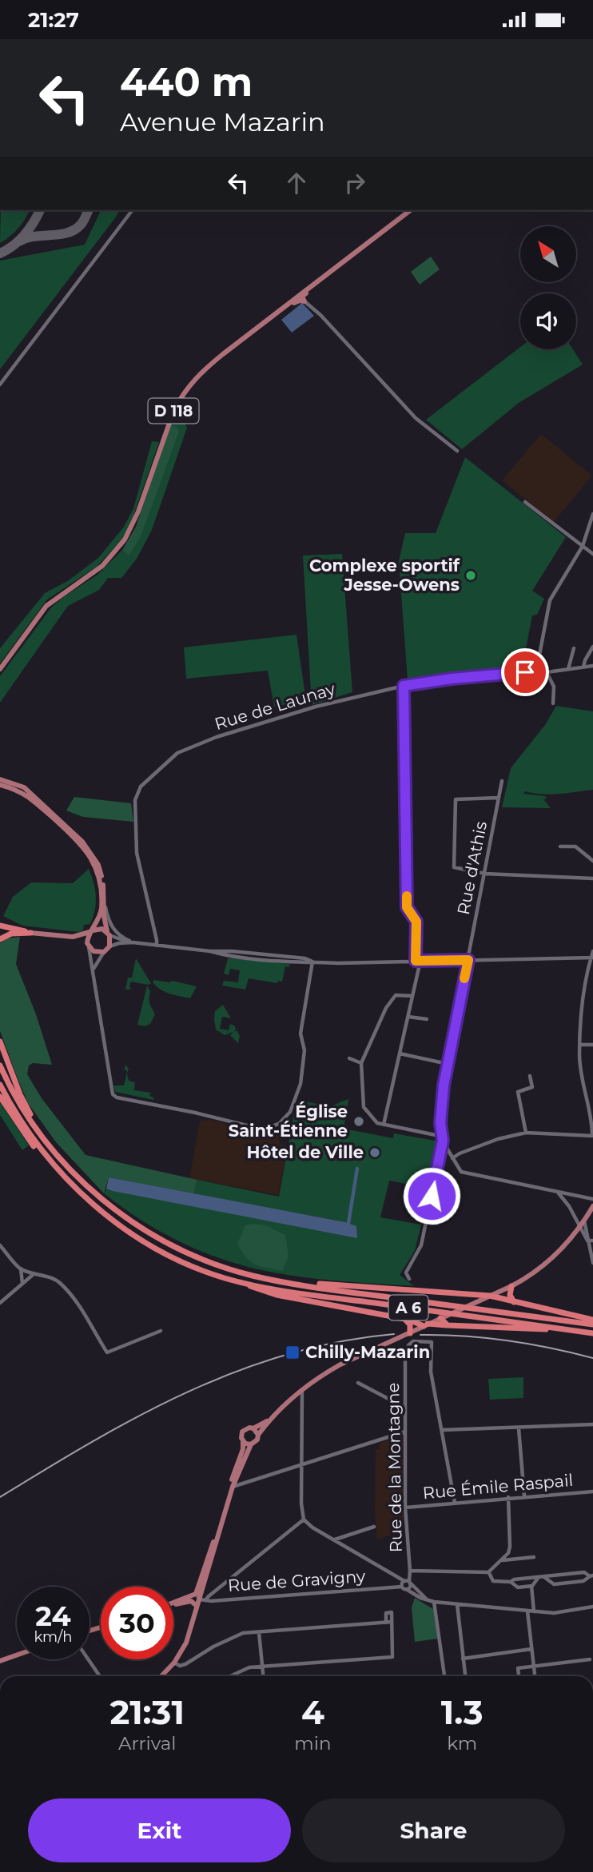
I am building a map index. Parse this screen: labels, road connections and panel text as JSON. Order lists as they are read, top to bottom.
{
  "streets": {
    "highway": ["A 6"],
    "main road": ["D 118"],
    "street": [
      "Rue de Launay",
      "Rue d'Athis",
      "Rue de la Montagne",
      "Rue Émile Raspail",
      "Rue de Gravigny"
    ]
  },
  "crossings": [
    ["Rue de la Montagne", "Rue Émile Raspail"],
    ["Rue de la Montagne", "Rue de Gravigny"]
  ],
  "places": {
    "other": ["Complexe sportif Jesse-Owens", "Église Saint-Étienne", "Hôtel de Ville"],
    "transit": ["Chilly-Mazarin"]
  },
  "north": "top left",
  "page": {
    "status": "21:27",
    "turn": ["440 m", "Avenue Mazarin"],
    "speed": "24 km/h",
    "limit": "30",
    "eta": [
      "21:31",
      "Arrival",
      "4",
      "min",
      "1.3",
      "km"
    ],
    "buttons": ["Exit", "Share"]
  }
}
